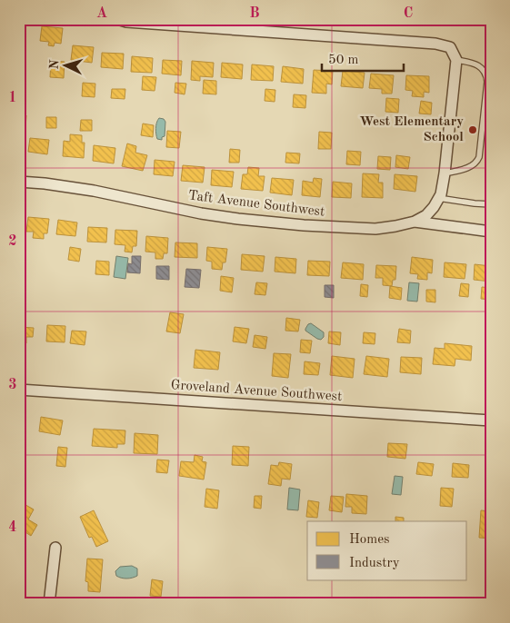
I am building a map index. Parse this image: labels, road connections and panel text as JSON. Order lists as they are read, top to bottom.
{
  "streets": {
    "street": ["Taft Avenue Southwest", "Groveland Avenue Southwest"]
  },
  "places": ["West Elementary School"],
  "legend": ["Homes", "Industry"],
  "scale_bar": "50 m",
  "north": "left",
  "grid": {
    "columns": ["A", "B", "C"],
    "rows": [
      "1",
      "2",
      "3",
      "4"
    ]
  }
}
